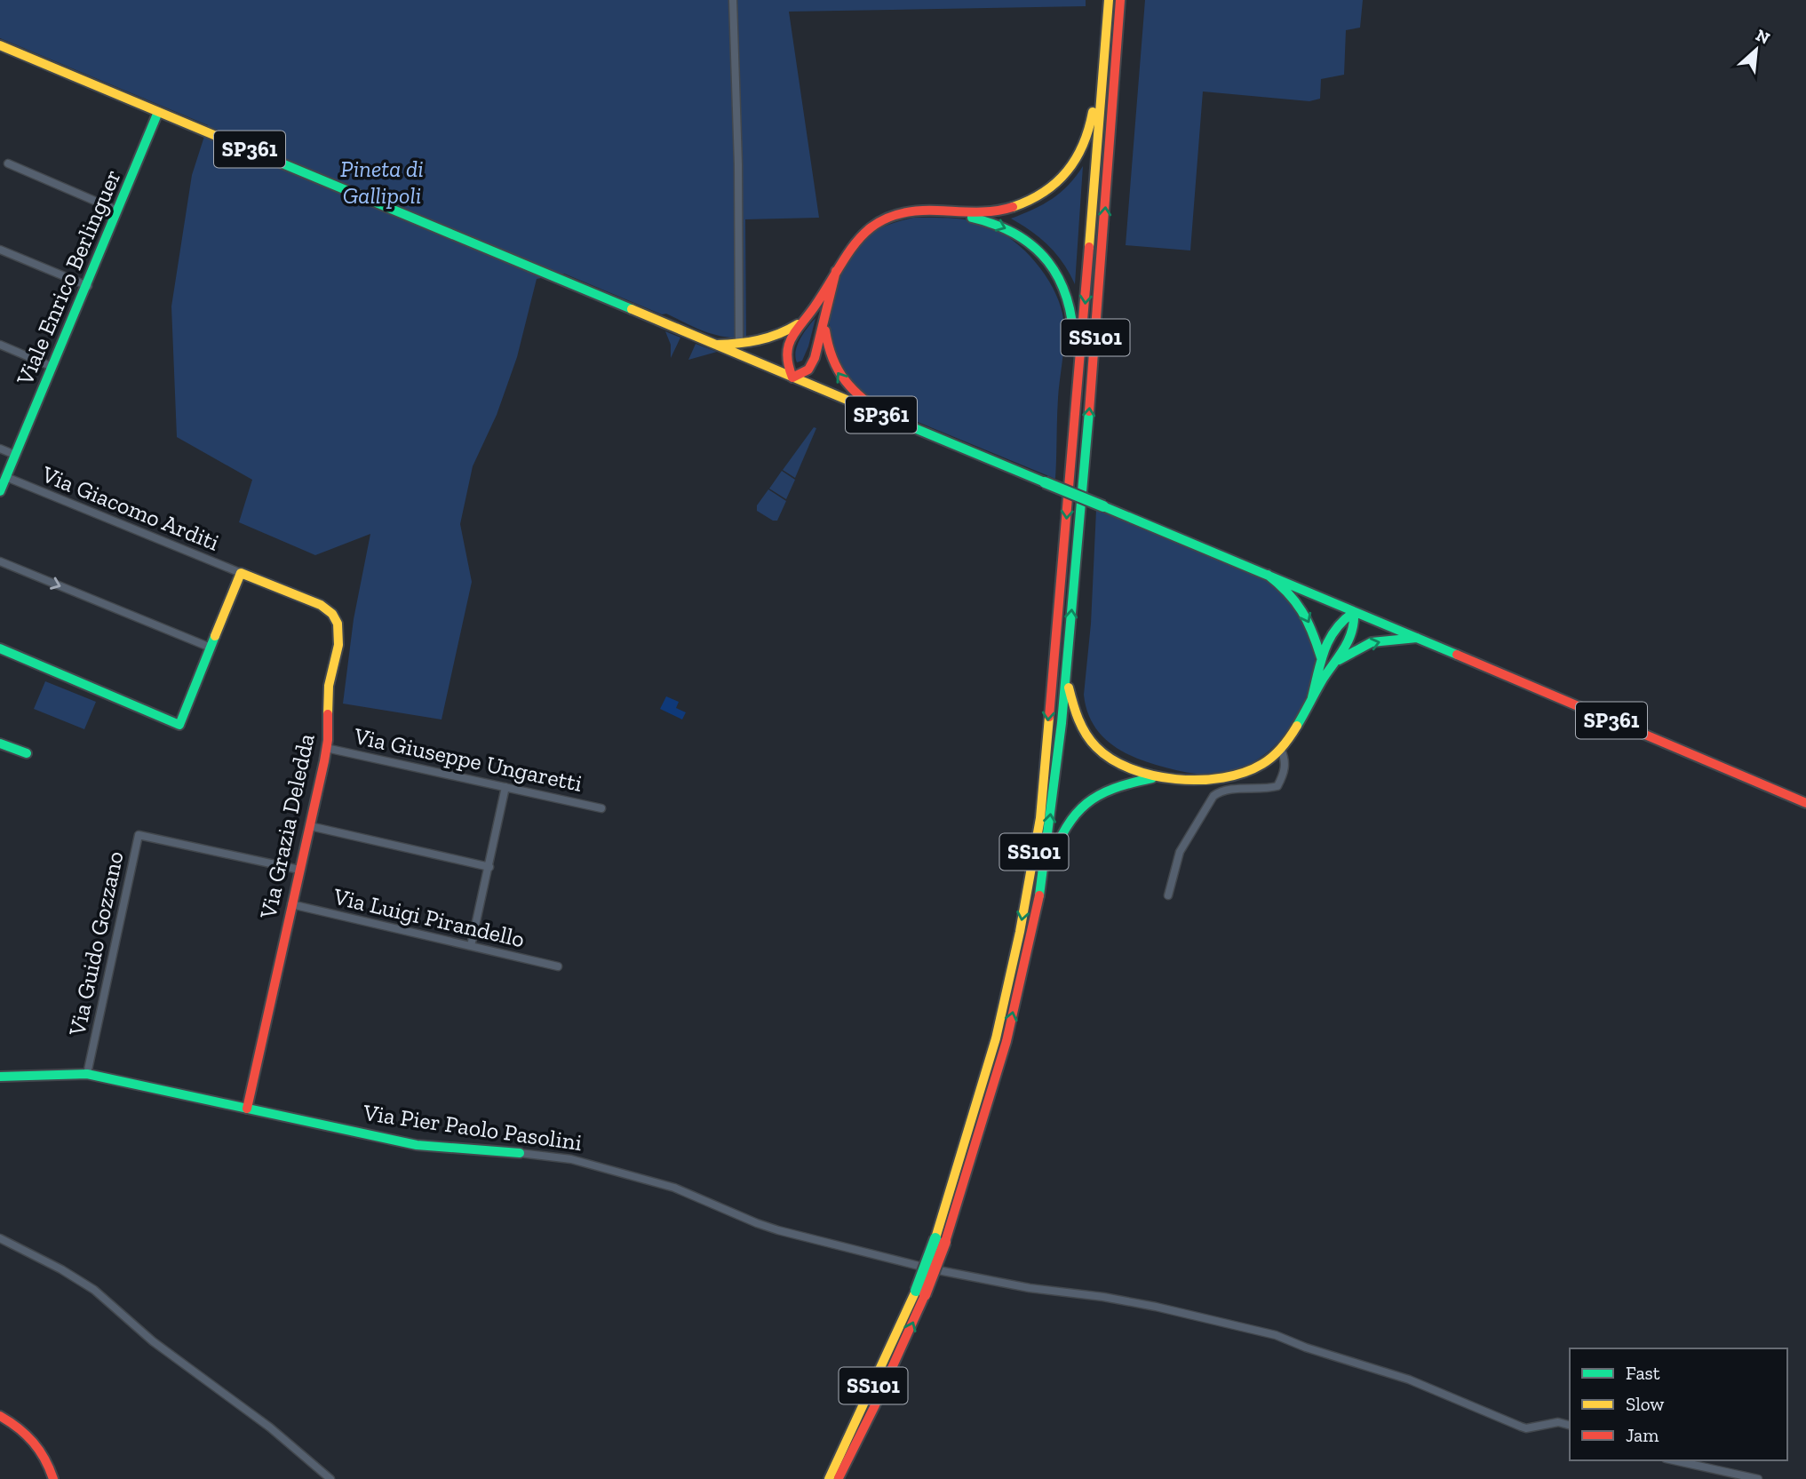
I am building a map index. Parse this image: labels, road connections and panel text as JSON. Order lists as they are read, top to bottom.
{
  "streets": {
    "main road": [
      "SP361",
      "Viale Enrico Berlinguer",
      "SS101",
      "Via Grazia Deledda",
      "Via Pier Paolo Pasolini"
    ],
    "street": [
      "Via Giacomo Arditi",
      "Via Giuseppe Ungaretti",
      "Via Luigi Pirandello",
      "Via Guido Gozzano"
    ]
  },
  "crossings": [
    ["SP361", "Viale Enrico Berlinguer"],
    ["Viale Enrico Berlinguer", "Via Giacomo Arditi"],
    ["Via Giacomo Arditi", "Via Grazia Deledda"],
    ["Via Giuseppe Ungaretti", "Via Grazia Deledda"],
    ["Via Grazia Deledda", "Via Luigi Pirandello"],
    ["Via Grazia Deledda", "Via Guido Gozzano"],
    ["Via Grazia Deledda", "Via Pier Paolo Pasolini"],
    ["Via Guido Gozzano", "Via Pier Paolo Pasolini"]
  ],
  "parks": ["Pineta di Gallipoli"],
  "legend": ["Fast", "Slow", "Jam"],
  "north": "top right"
}
